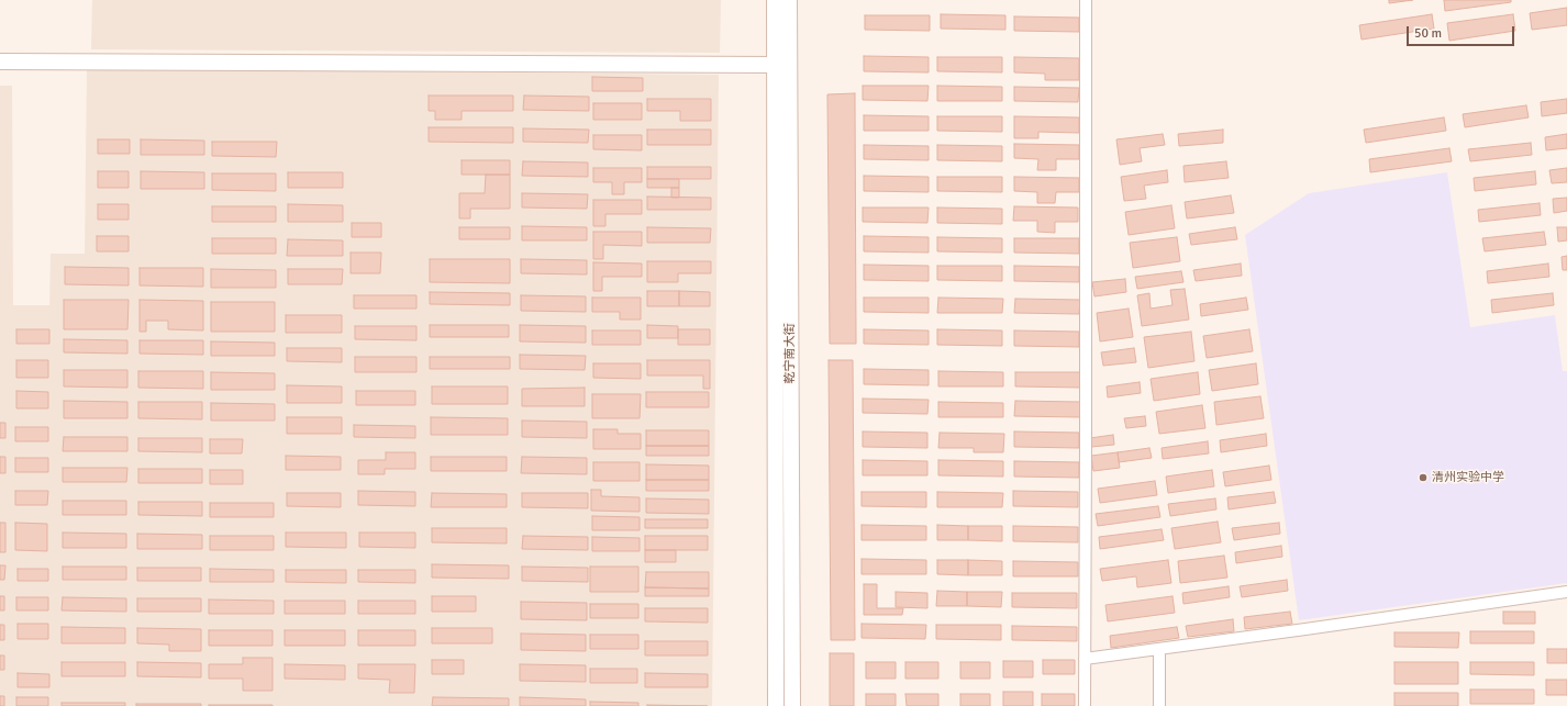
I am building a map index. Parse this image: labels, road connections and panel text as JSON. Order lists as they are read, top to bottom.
{
  "streets": {
    "main road": ["乾宁南大街"]
  },
  "places": ["清州实验中学"],
  "scale_bar": "50 m"
}
